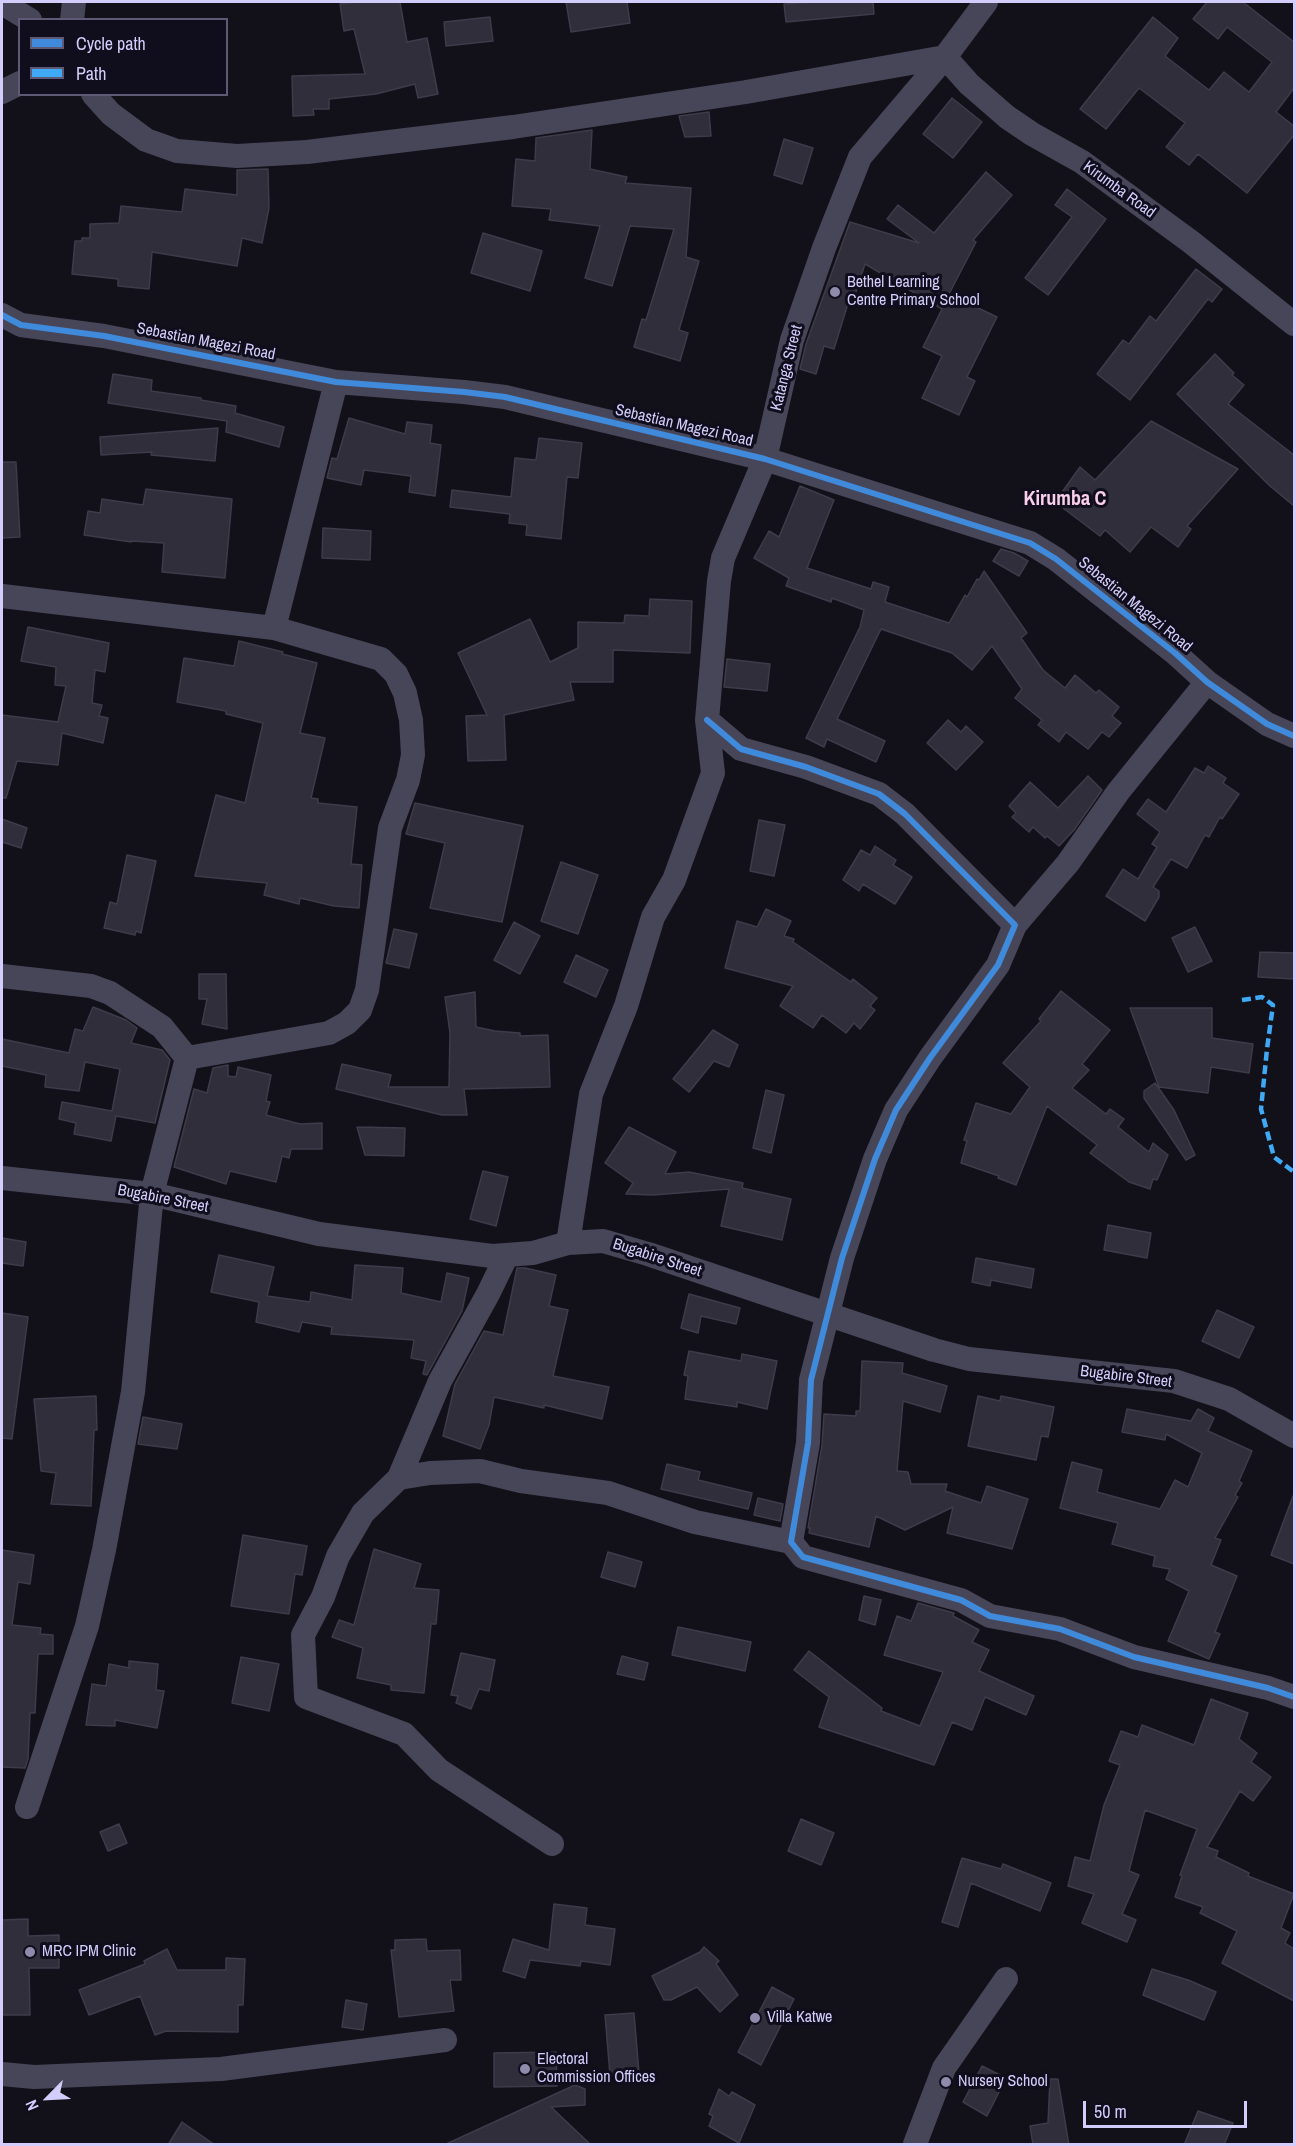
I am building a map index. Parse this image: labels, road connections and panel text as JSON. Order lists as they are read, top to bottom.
{
  "streets": {
    "street": [
      "Kirumba Road",
      "Sebastian Magezi Road",
      "Katanga Street",
      "Bugabire Street"
    ]
  },
  "crossings": [
    ["Kirumba Road", "Katanga Street"],
    ["Sebastian Magezi Road", "Katanga Street"],
    ["Katanga Street", "Bugabire Street"]
  ],
  "districts": ["Kirumba C"],
  "places": [
    "Bethel Learning Centre Primary School",
    "MRC IPM Clinic",
    "Villa Katwe",
    "Electoral Commission Offices",
    "Nursery School"
  ],
  "legend": ["Cycle path", "Path"],
  "scale_bar": "50 m",
  "north": "bottom left"
}
